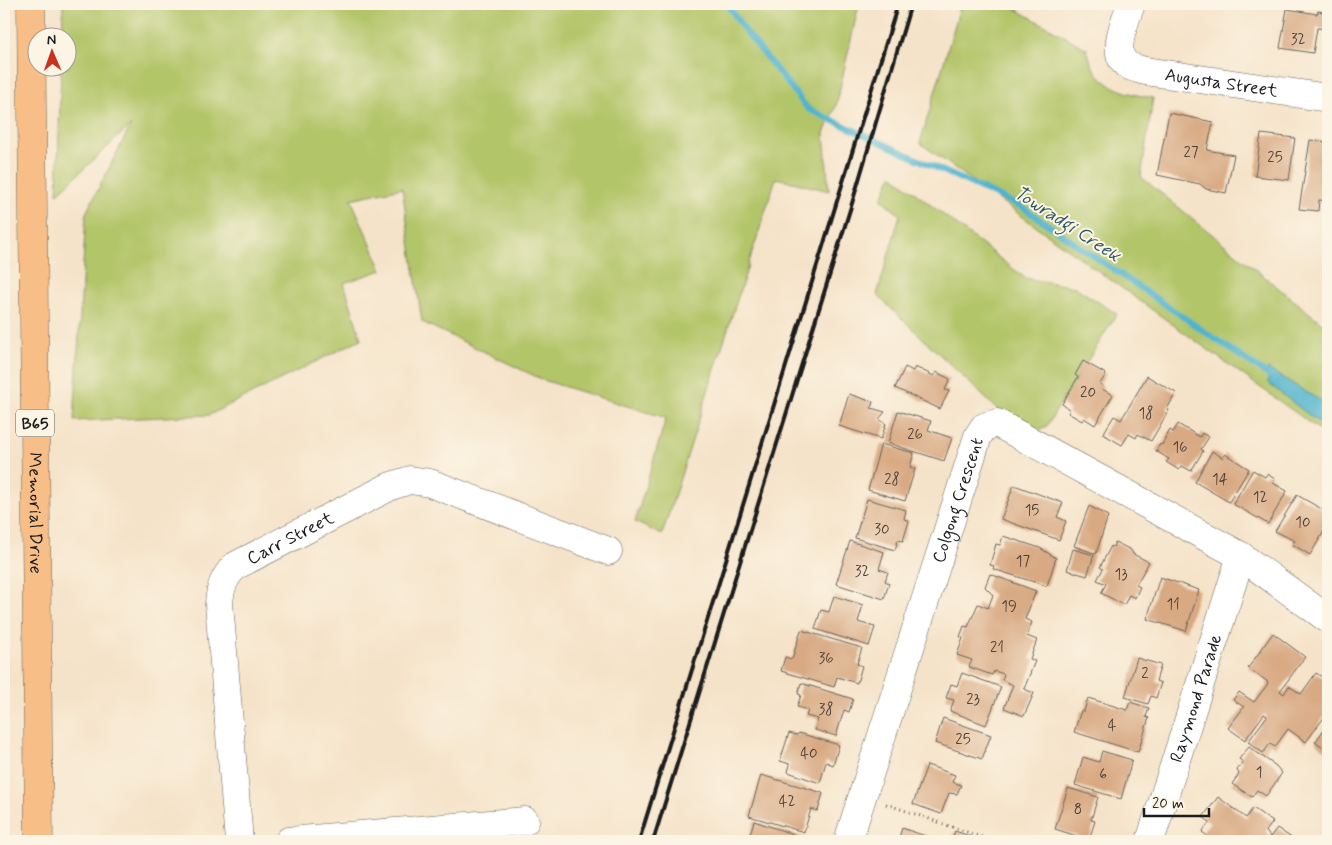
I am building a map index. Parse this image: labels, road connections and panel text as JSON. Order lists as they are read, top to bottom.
{
  "streets": {
    "main road": ["B65", "Memorial Drive"],
    "street": [
      "Augusta Street",
      "Colgong Crescent",
      "Carr Street",
      "Raymond Parade"
    ]
  },
  "crossings": [
    ["Colgong Crescent", "Raymond Parade"]
  ],
  "water": ["Towradgi Creek"],
  "house_numbers": [
    "32",
    "27",
    "25",
    "20",
    "18",
    "26",
    "16",
    "28",
    "14",
    "12",
    "15",
    "10",
    "30",
    "17",
    "32",
    "13",
    "11",
    "19",
    "21",
    "36",
    "2",
    "23",
    "38",
    "4",
    "25",
    "40",
    "1",
    "6",
    "42",
    "8"
  ],
  "scale_bar": "20 m",
  "north": "top"
}
